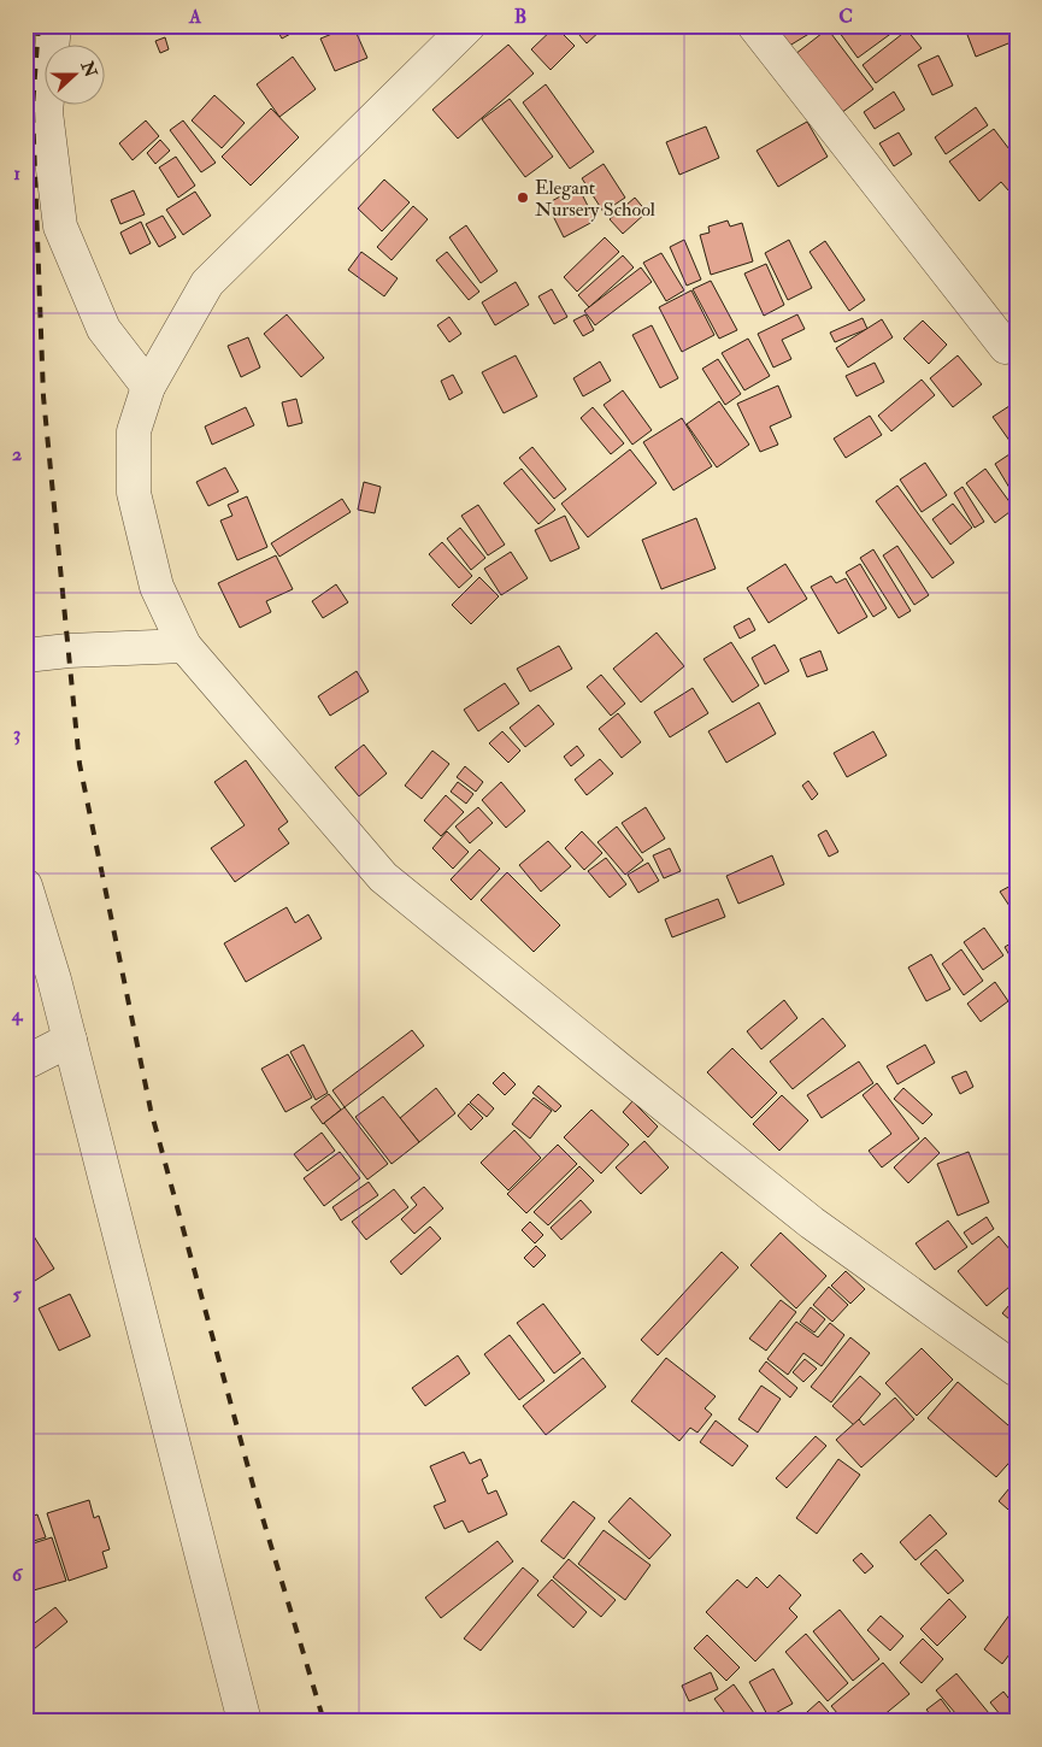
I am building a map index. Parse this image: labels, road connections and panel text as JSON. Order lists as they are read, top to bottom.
{
  "places": ["Elegant Nursery School"],
  "north": "right",
  "grid": {
    "columns": ["A", "B", "C"],
    "rows": [
      "1",
      "2",
      "3",
      "4",
      "5",
      "6"
    ]
  }
}
